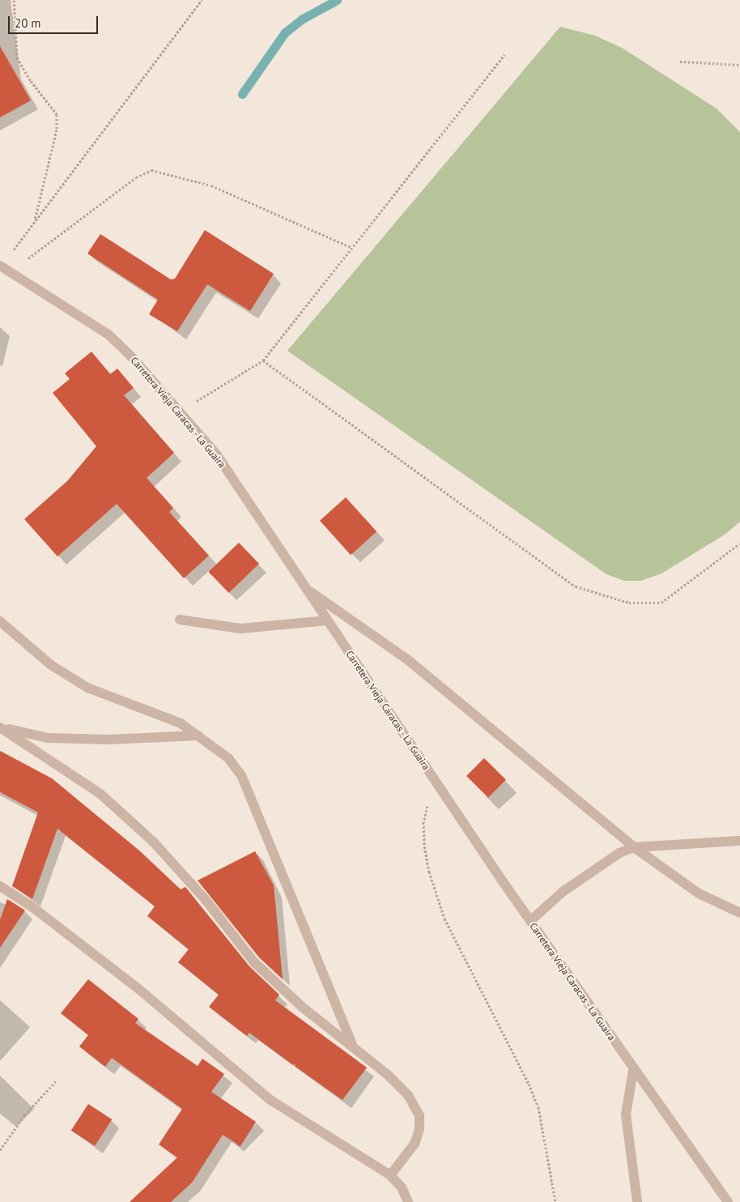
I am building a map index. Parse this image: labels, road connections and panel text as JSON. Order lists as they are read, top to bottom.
{
  "streets": {
    "street": ["Carretera Vieja Caracas - La Guaira"]
  },
  "scale_bar": "20 m"
}
